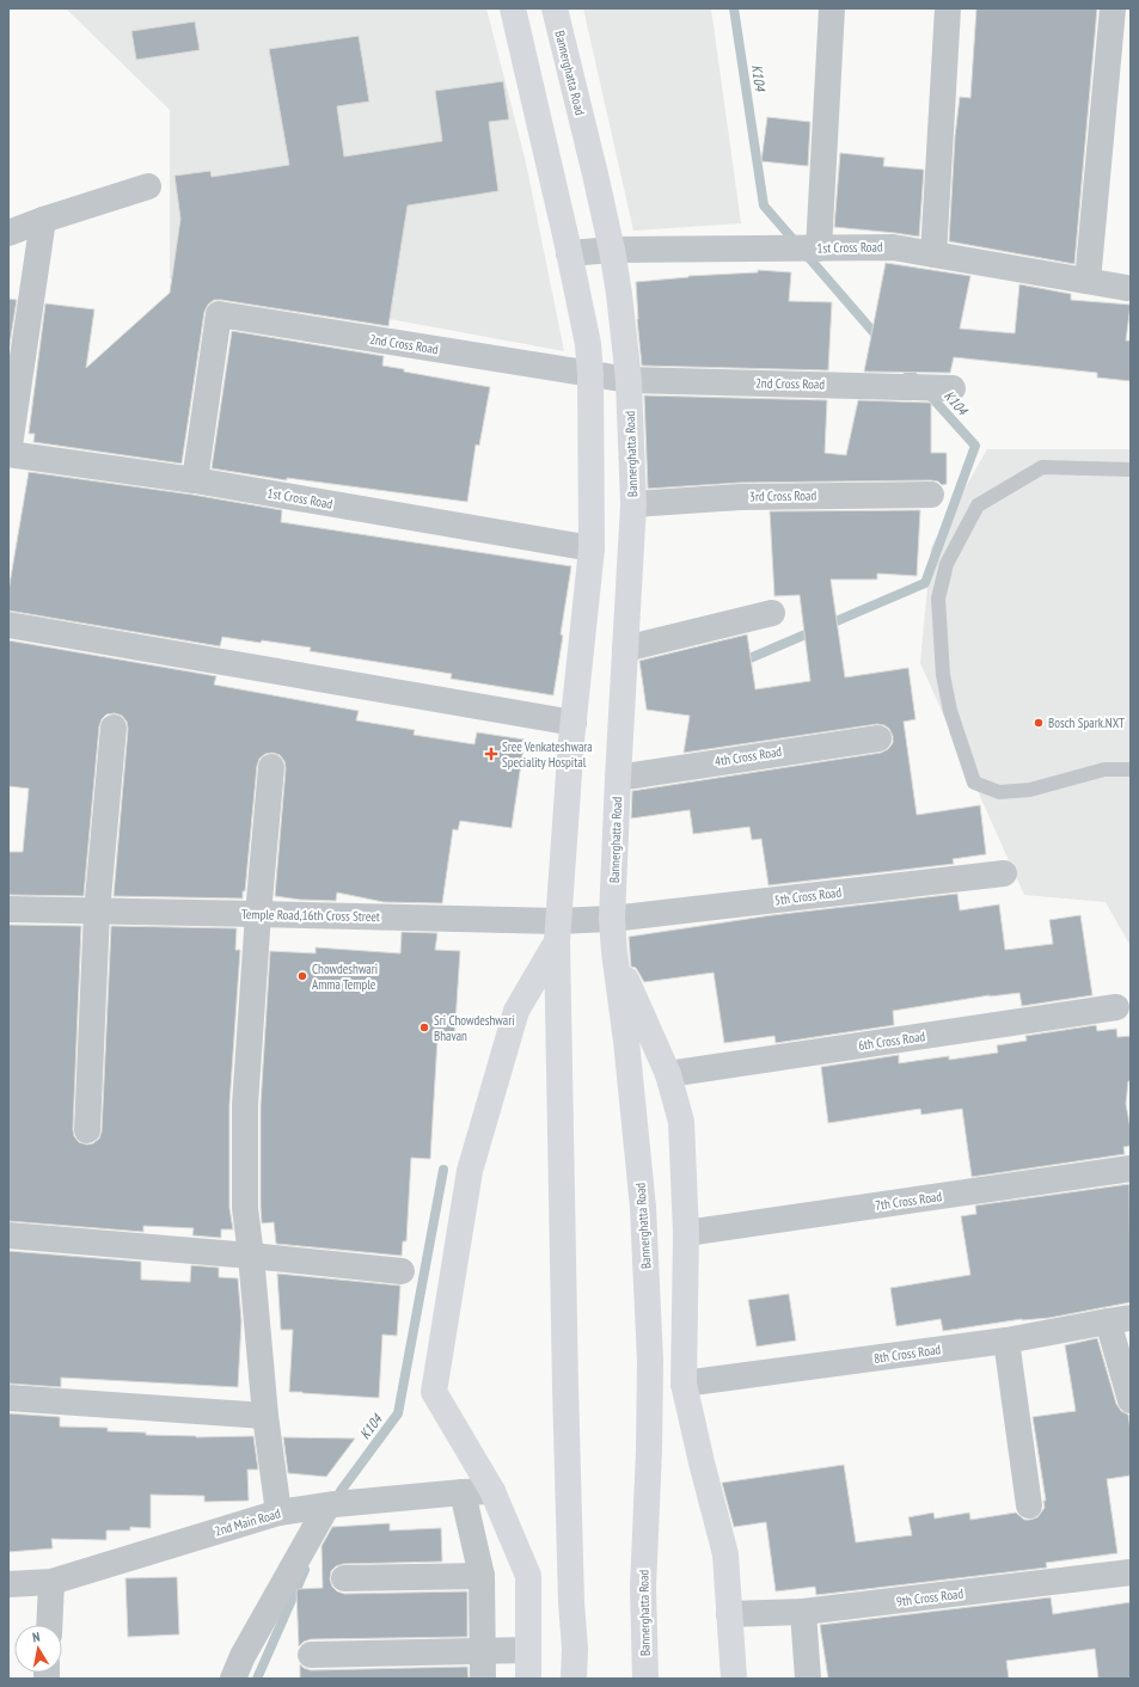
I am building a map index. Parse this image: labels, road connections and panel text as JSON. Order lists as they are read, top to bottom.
{
  "streets": {
    "main road": ["Bannerghatta Road"],
    "street": [
      "1st Cross Road",
      "2nd Cross Road",
      "3rd Cross Road",
      "4th Cross Road",
      "5th Cross Road",
      "Temple Road,16th Cross Street",
      "6th Cross Road",
      "7th Cross Road",
      "8th Cross Road",
      "2nd Main Road",
      "9th Cross Road"
    ]
  },
  "crossings": [
    ["Bannerghatta Road", "1st Cross Road"],
    ["Bannerghatta Road", "2nd Cross Road"],
    ["Bannerghatta Road", "3rd Cross Road"],
    ["Bannerghatta Road", "4th Cross Road"],
    ["Bannerghatta Road", "5th Cross Road"],
    ["Bannerghatta Road", "Temple Road,16th Cross Street"],
    ["1st Cross Road", "2nd Cross Road"],
    ["5th Cross Road", "Temple Road,16th Cross Street"]
  ],
  "water": ["K104"],
  "places": {
    "other": ["Bosch Spark.NXT", "Chowdeshwari Amma Temple", "Sri Chowdeshwari Bhavan"],
    "health": ["Sree Venkateshwara Speciality Hospital"]
  },
  "north": "top"
}
